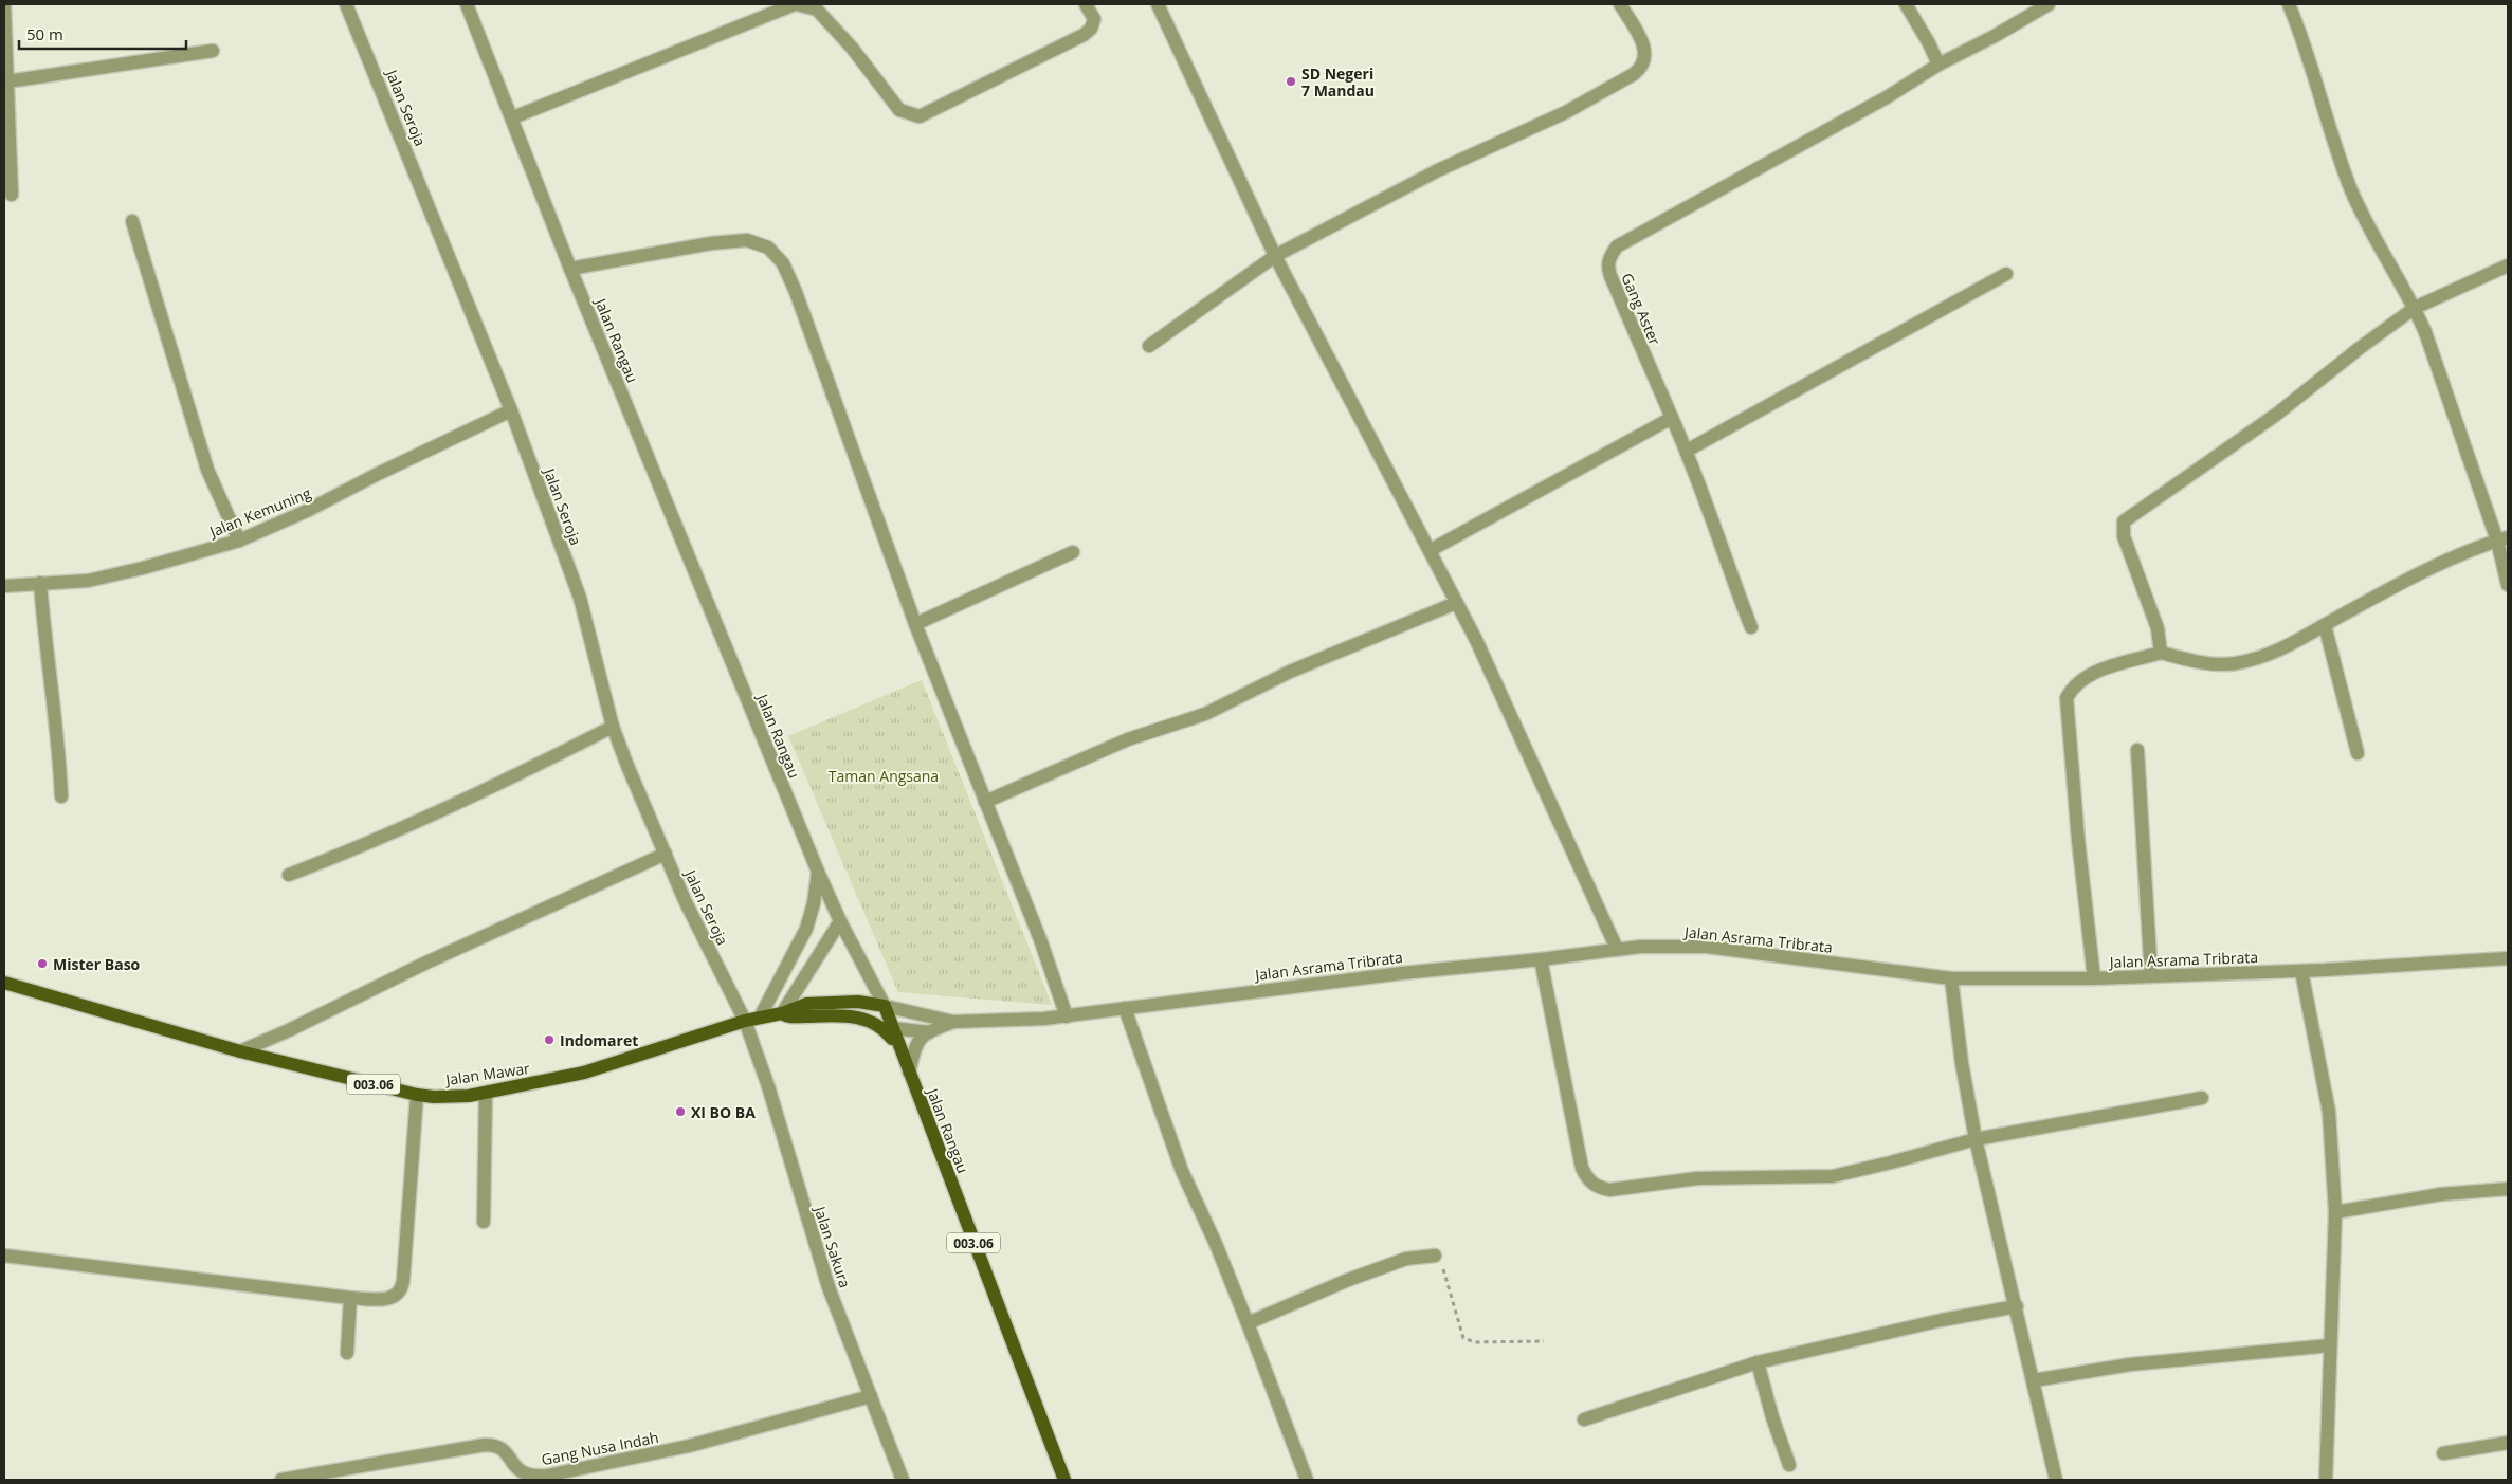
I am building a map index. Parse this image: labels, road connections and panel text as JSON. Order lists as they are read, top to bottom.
{
  "streets": {
    "main road": ["Jalan Rangau", "Jalan Mawar", "003.06"],
    "street": [
      "Jalan Seroja",
      "Gang Aster",
      "Jalan Kemuning",
      "Jalan Asrama Tribrata",
      "Jalan Sakura",
      "Gang Nusa Indah"
    ]
  },
  "crossings": [
    ["Jalan Seroja", "Jalan Kemuning"],
    ["Jalan Seroja", "Jalan Mawar"],
    ["Jalan Seroja", "Jalan Sakura"],
    ["Jalan Rangau", "Jalan Asrama Tribrata"],
    ["Jalan Rangau", "Jalan Mawar"],
    ["Jalan Rangau", "003.06"],
    ["Jalan Asrama Tribrata", "Jalan Mawar"],
    ["Jalan Mawar", "003.06"],
    ["Jalan Mawar", "Jalan Sakura"],
    ["Jalan Sakura", "Gang Nusa Indah"]
  ],
  "parks": ["Taman Angsana"],
  "places": [
    "SD Negeri 7 Mandau",
    "Mister Baso",
    "Indomaret",
    "XI BO BA"
  ],
  "scale_bar": "50 m"
}
